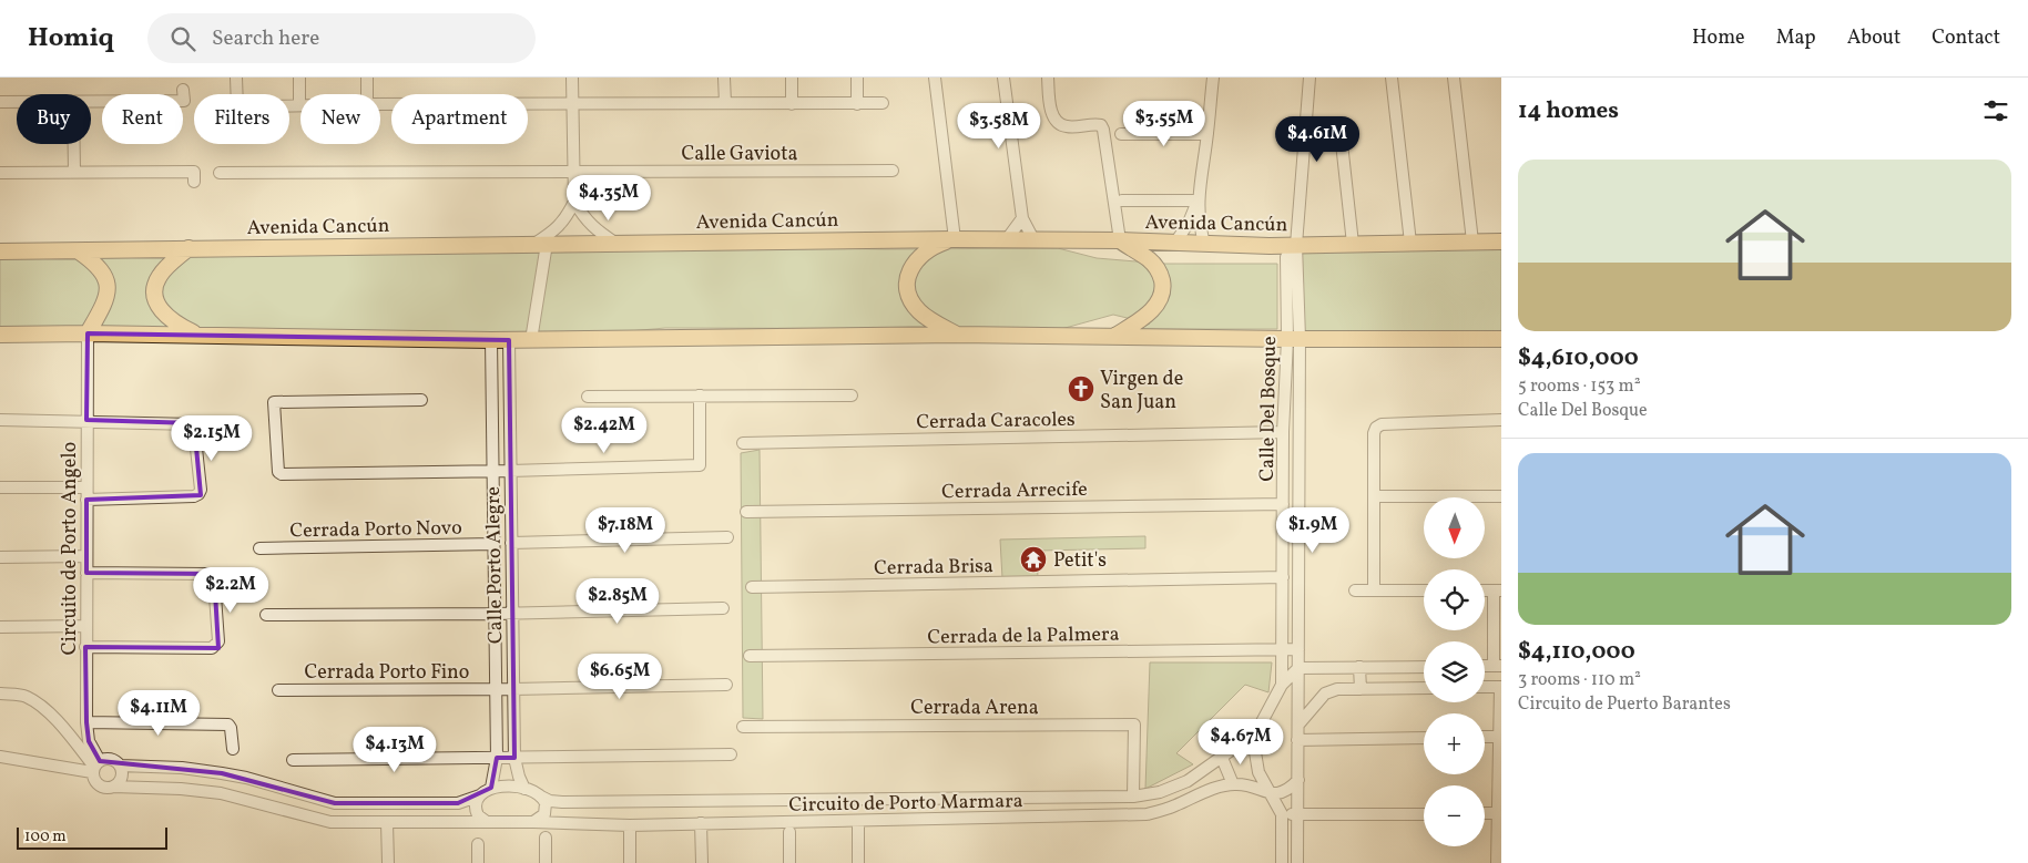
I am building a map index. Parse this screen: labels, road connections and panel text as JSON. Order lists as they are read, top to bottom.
{
  "streets": {
    "main road": ["Avenida Cancún"],
    "street": [
      "Calle Gaviota",
      "Calle Del Bosque",
      "Cerrada Caracoles",
      "Cerrada Arrecife",
      "Cerrada Porto Novo",
      "Circuito de Porto Angelo",
      "Calle Porto Alegre",
      "Cerrada Brisa",
      "Cerrada de la Palmera",
      "Cerrada Porto Fino",
      "Cerrada Arena",
      "Circuito de Porto Marmara"
    ]
  },
  "crossings": [
    ["Avenida Cancún", "Calle Del Bosque"],
    ["Calle Del Bosque", "Cerrada Caracoles"],
    ["Calle Del Bosque", "Cerrada Arrecife"],
    ["Calle Del Bosque", "Cerrada Brisa"],
    ["Calle Del Bosque", "Cerrada de la Palmera"],
    ["Calle Del Bosque", "Circuito de Porto Marmara"],
    ["Cerrada Porto Novo", "Calle Porto Alegre"],
    ["Circuito de Porto Angelo", "Circuito de Porto Marmara"],
    ["Calle Porto Alegre", "Cerrada Porto Fino"],
    ["Calle Porto Alegre", "Circuito de Porto Marmara"],
    ["Cerrada Arena", "Circuito de Porto Marmara"]
  ],
  "places": {
    "church": ["Virgen de San Juan"],
    "temple": ["Petit's"]
  },
  "scale_bar": "100 m",
  "north": "bottom",
  "page": {
    "header": "Homiq",
    "search": "Search here",
    "nav": [
      "Home",
      "Map",
      "About",
      "Contact"
    ],
    "heading": "14 homes",
    "chip": [
      "Buy",
      "Rent",
      "Filters",
      "New",
      "Apartment"
    ],
    "price": [
      "$3.55M",
      "$3.58M",
      "$4.61M",
      "$4.35M",
      "$2.42M",
      "$2.15M",
      "$7.18M",
      "$1.9M",
      "$2.2M",
      "$2.85M",
      "$6.65M",
      "$4.11M",
      "$4.67M",
      "$4.13M"
    ],
    "list": [
      {
        "name": "$4,610,000",
        "note": "5 rooms · 153 m² · Calle Del Bosque"
      },
      {
        "name": "$4,110,000",
        "note": "3 rooms · 110 m² · Circuito de Puerto Barantes"
      }
    ],
    "map_buttons": ["+", "−"],
    "scale": "100 m"
  }
}
